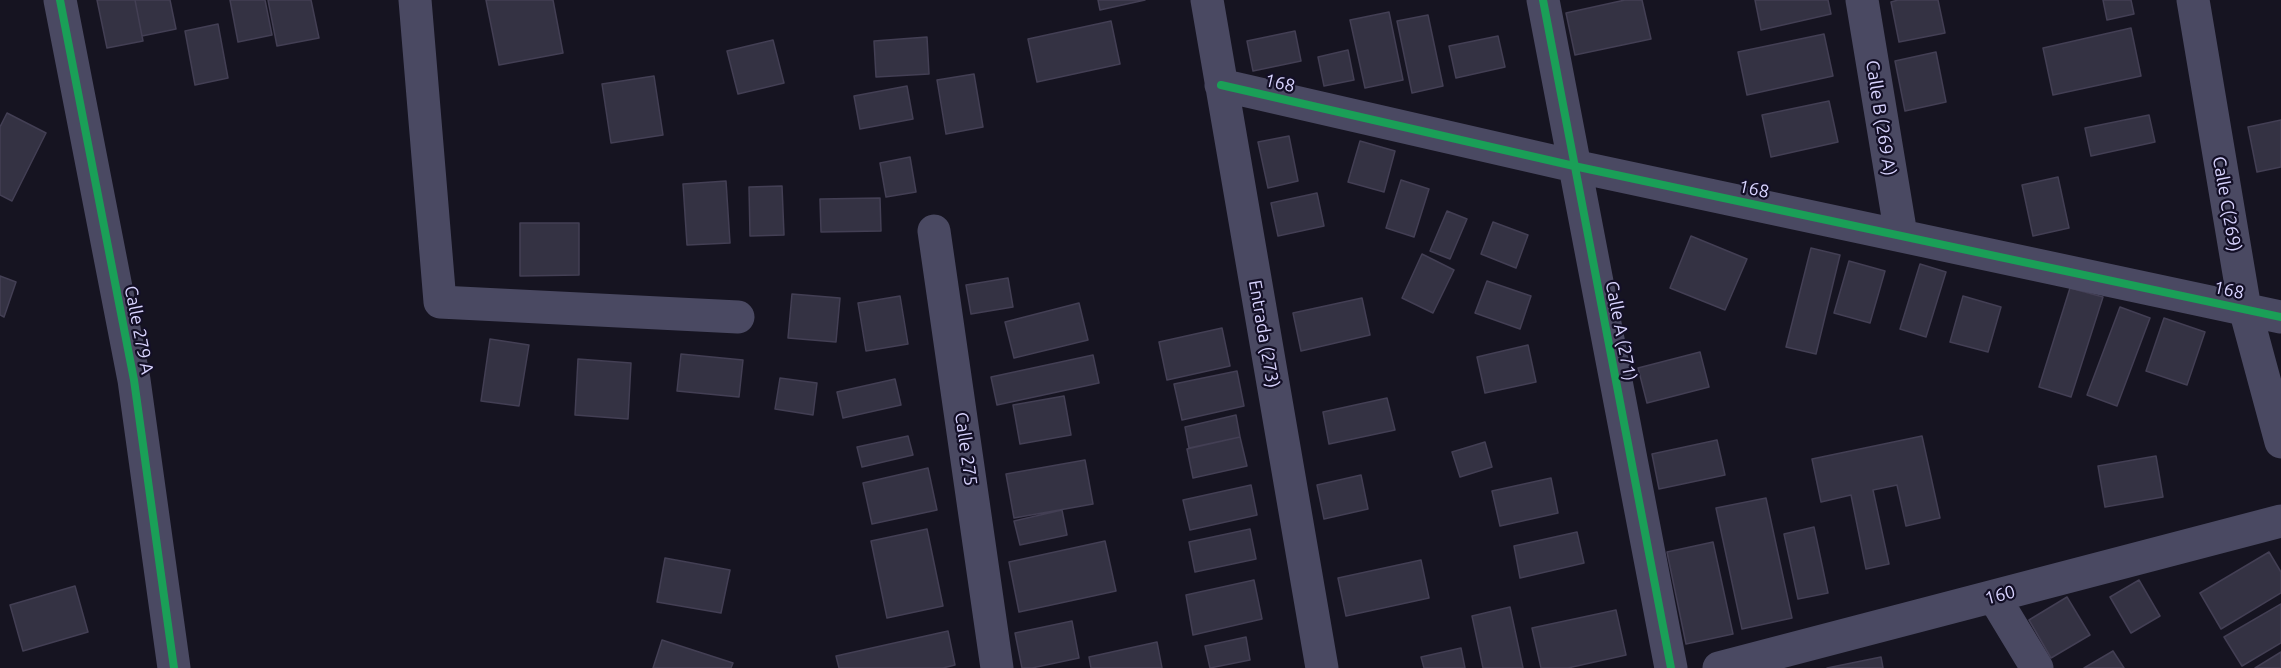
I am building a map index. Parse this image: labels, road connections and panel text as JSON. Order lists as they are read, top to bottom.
{
  "streets": {
    "street": [
      "168",
      "Calle B (269 A)",
      "Calle C(269)",
      "Calle 279 A",
      "Calle A (271)",
      "Entrada (273)",
      "Calle 275",
      "160"
    ]
  },
  "crossings": [
    ["168", "Calle B (269 A)"],
    ["168", "Calle C(269)"],
    ["168", "Calle A (271)"],
    ["168", "Entrada (273)"]
  ]
}
